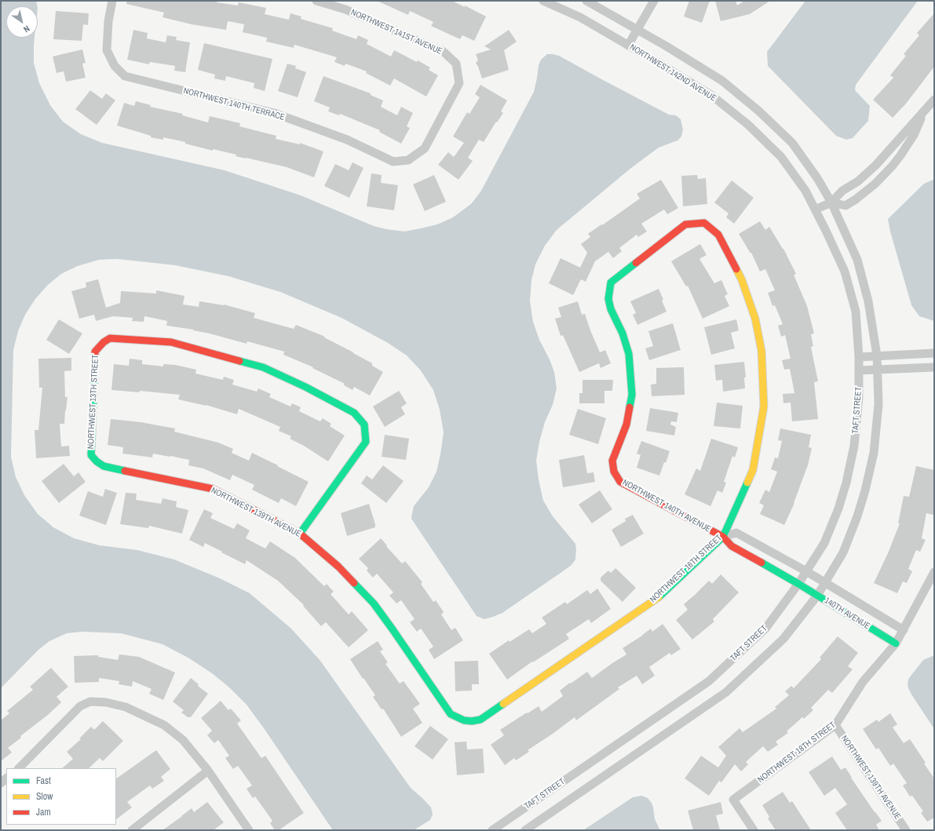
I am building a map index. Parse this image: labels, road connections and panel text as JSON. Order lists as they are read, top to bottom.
{
  "streets": {
    "street": [
      "NORTHWEST 141ST AVENUE",
      "NORTHWEST 142ND AVENUE",
      "NORTHWEST 140TH TERRACE",
      "NORTHWEST 13TH STREET",
      "TAFT STREET",
      "NORTHWEST 140TH AVENUE",
      "NORTHWEST 139TH AVENUE",
      "NORTHWEST 16TH STREET",
      "140TH AVENUE",
      "NORTHWEST 18TH STREET"
    ]
  },
  "crossings": [
    ["NORTHWEST 141ST AVENUE", "NORTHWEST 140TH TERRACE"],
    ["NORTHWEST 142ND AVENUE", "TAFT STREET"],
    ["NORTHWEST 13TH STREET", "NORTHWEST 139TH AVENUE"],
    ["TAFT STREET", "NORTHWEST 140TH AVENUE"],
    ["TAFT STREET", "140TH AVENUE"],
    ["NORTHWEST 140TH AVENUE", "NORTHWEST 16TH STREET"],
    ["NORTHWEST 140TH AVENUE", "140TH AVENUE"],
    ["NORTHWEST 139TH AVENUE", "NORTHWEST 16TH STREET"],
    ["NORTHWEST 139TH AVENUE", "NORTHWEST 18TH STREET"],
    ["140TH AVENUE", "NORTHWEST 18TH STREET"]
  ],
  "legend": ["Fast", "Slow", "Jam"],
  "north": "bottom right"
}
